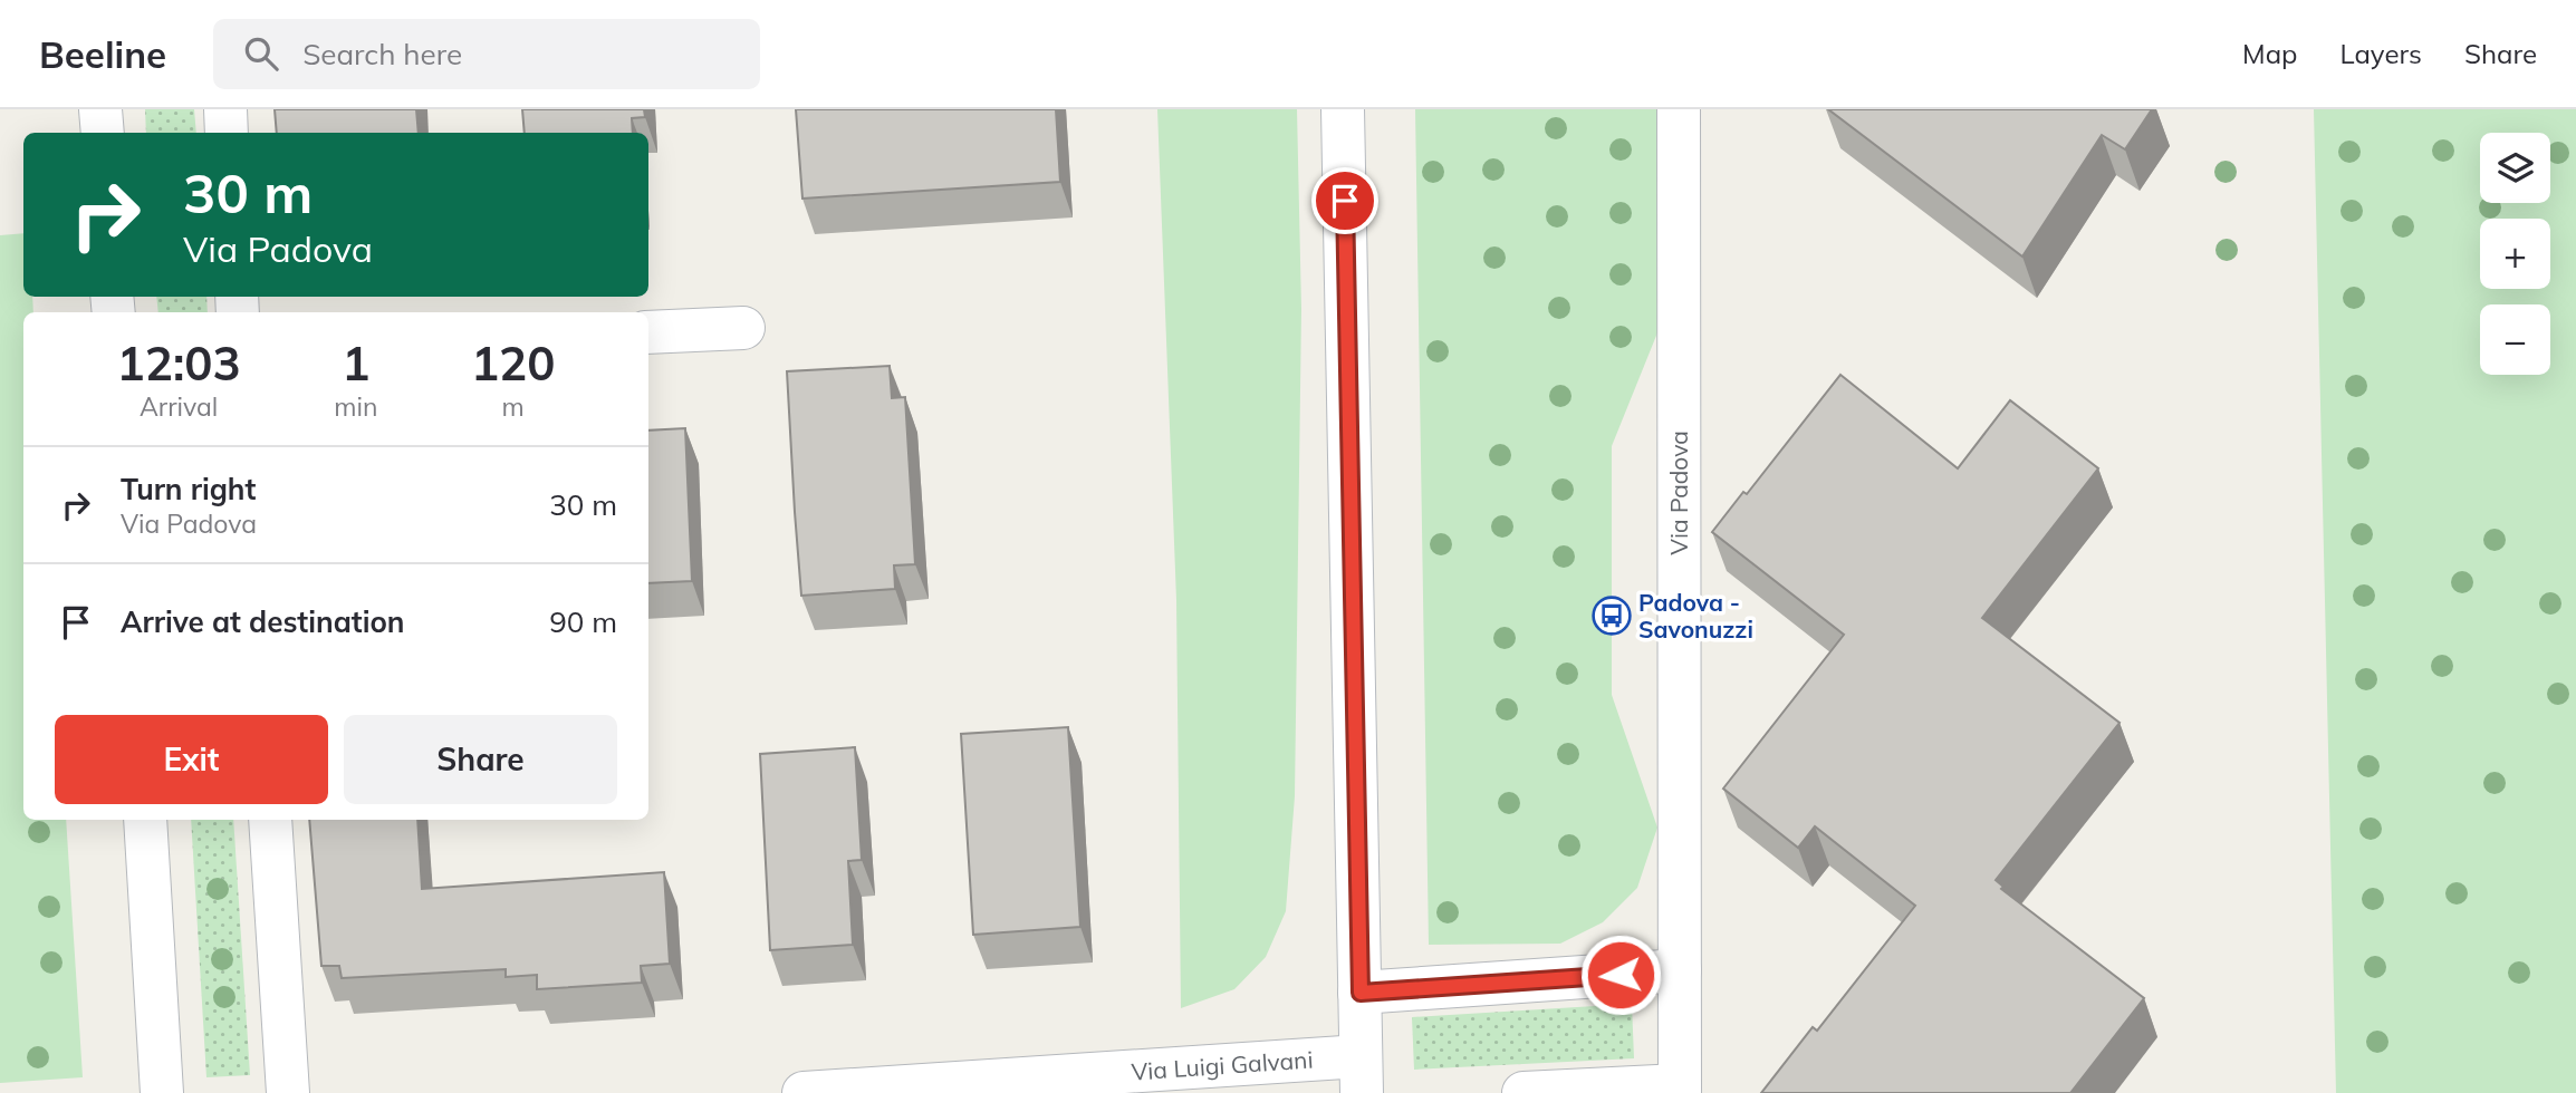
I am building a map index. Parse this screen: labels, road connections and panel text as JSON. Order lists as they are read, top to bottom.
{
  "streets": {
    "street": ["Via Padova", "Via Luigi Galvani"]
  },
  "places": {
    "bus stop": ["Padova - Savonuzzi"]
  },
  "page": {
    "header": "Beeline",
    "search": "Search here",
    "nav": ["Map", "Layers", "Share"],
    "map_buttons": ["+", "−"],
    "turn": ["30 m", "Via Padova"],
    "eta": [
      "12:03",
      "Arrival",
      "1",
      "min",
      "120",
      "m"
    ],
    "list": [
      {
        "name": "Turn right",
        "note": "Via Padova",
        "value": "30 m"
      },
      {
        "name": "Arrive at destination",
        "value": "90 m"
      }
    ],
    "buttons": ["Exit", "Share"]
  }
}
